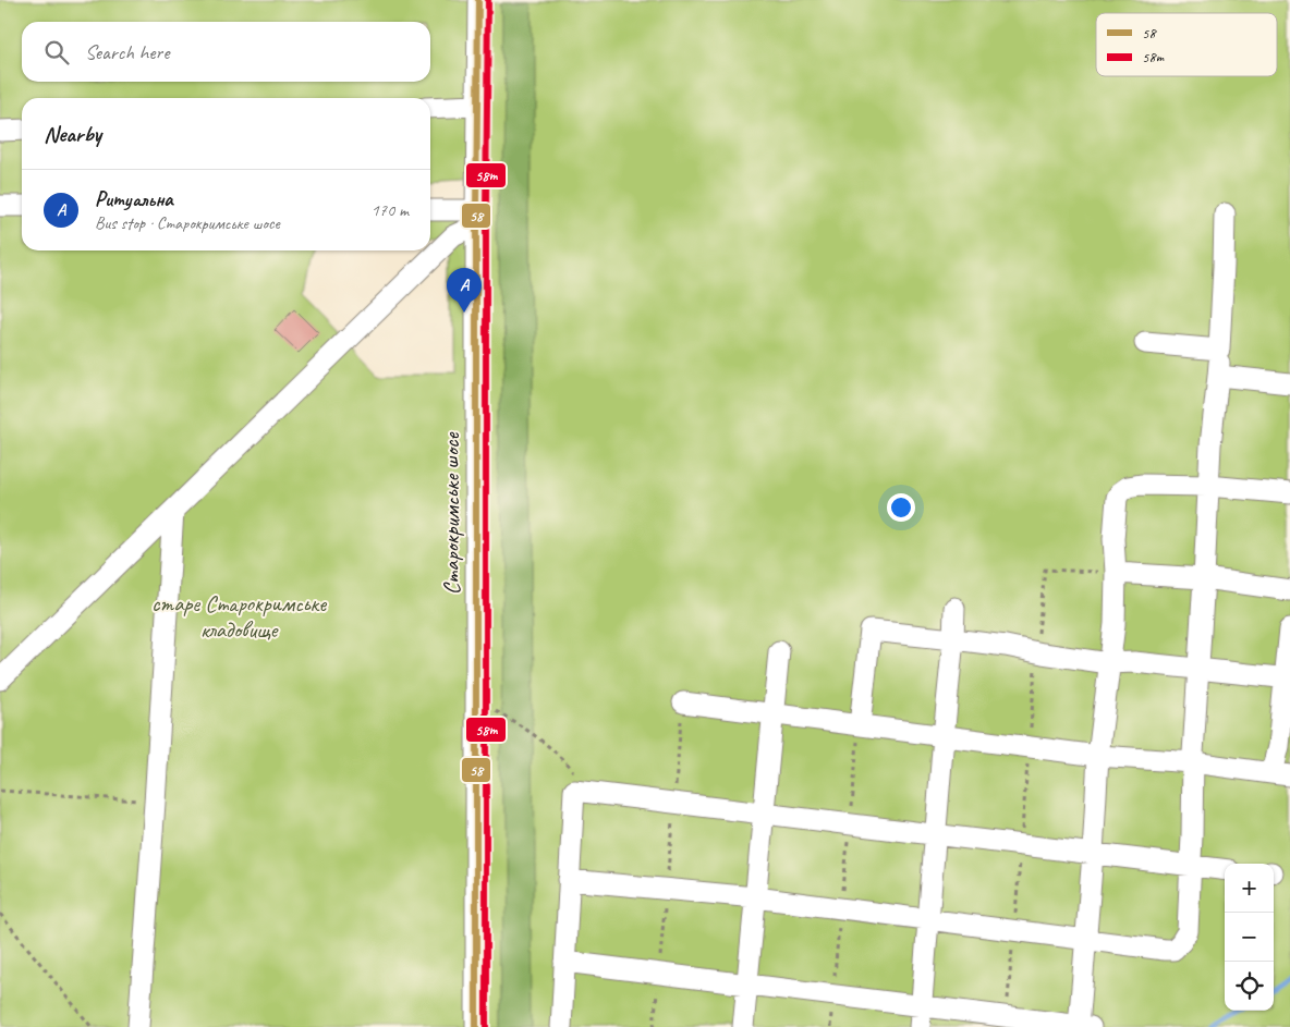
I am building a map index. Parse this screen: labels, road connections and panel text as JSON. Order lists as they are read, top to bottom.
{
  "streets": {
    "street": ["Старокримське шосе"]
  },
  "parks": ["старе Старокримське кладовище"],
  "lines": ["transit line 58", "transit line 58т"],
  "legend": ["58", "58т"],
  "page": {
    "search": "Search here",
    "heading": "Nearby",
    "list": [
      {
        "mark": "A",
        "name": "Ритуальна",
        "note": "Bus stop · Старокримське шосе",
        "value": "170 m"
      }
    ],
    "pins": "A",
    "map_buttons": ["+", "−"]
  }
}
